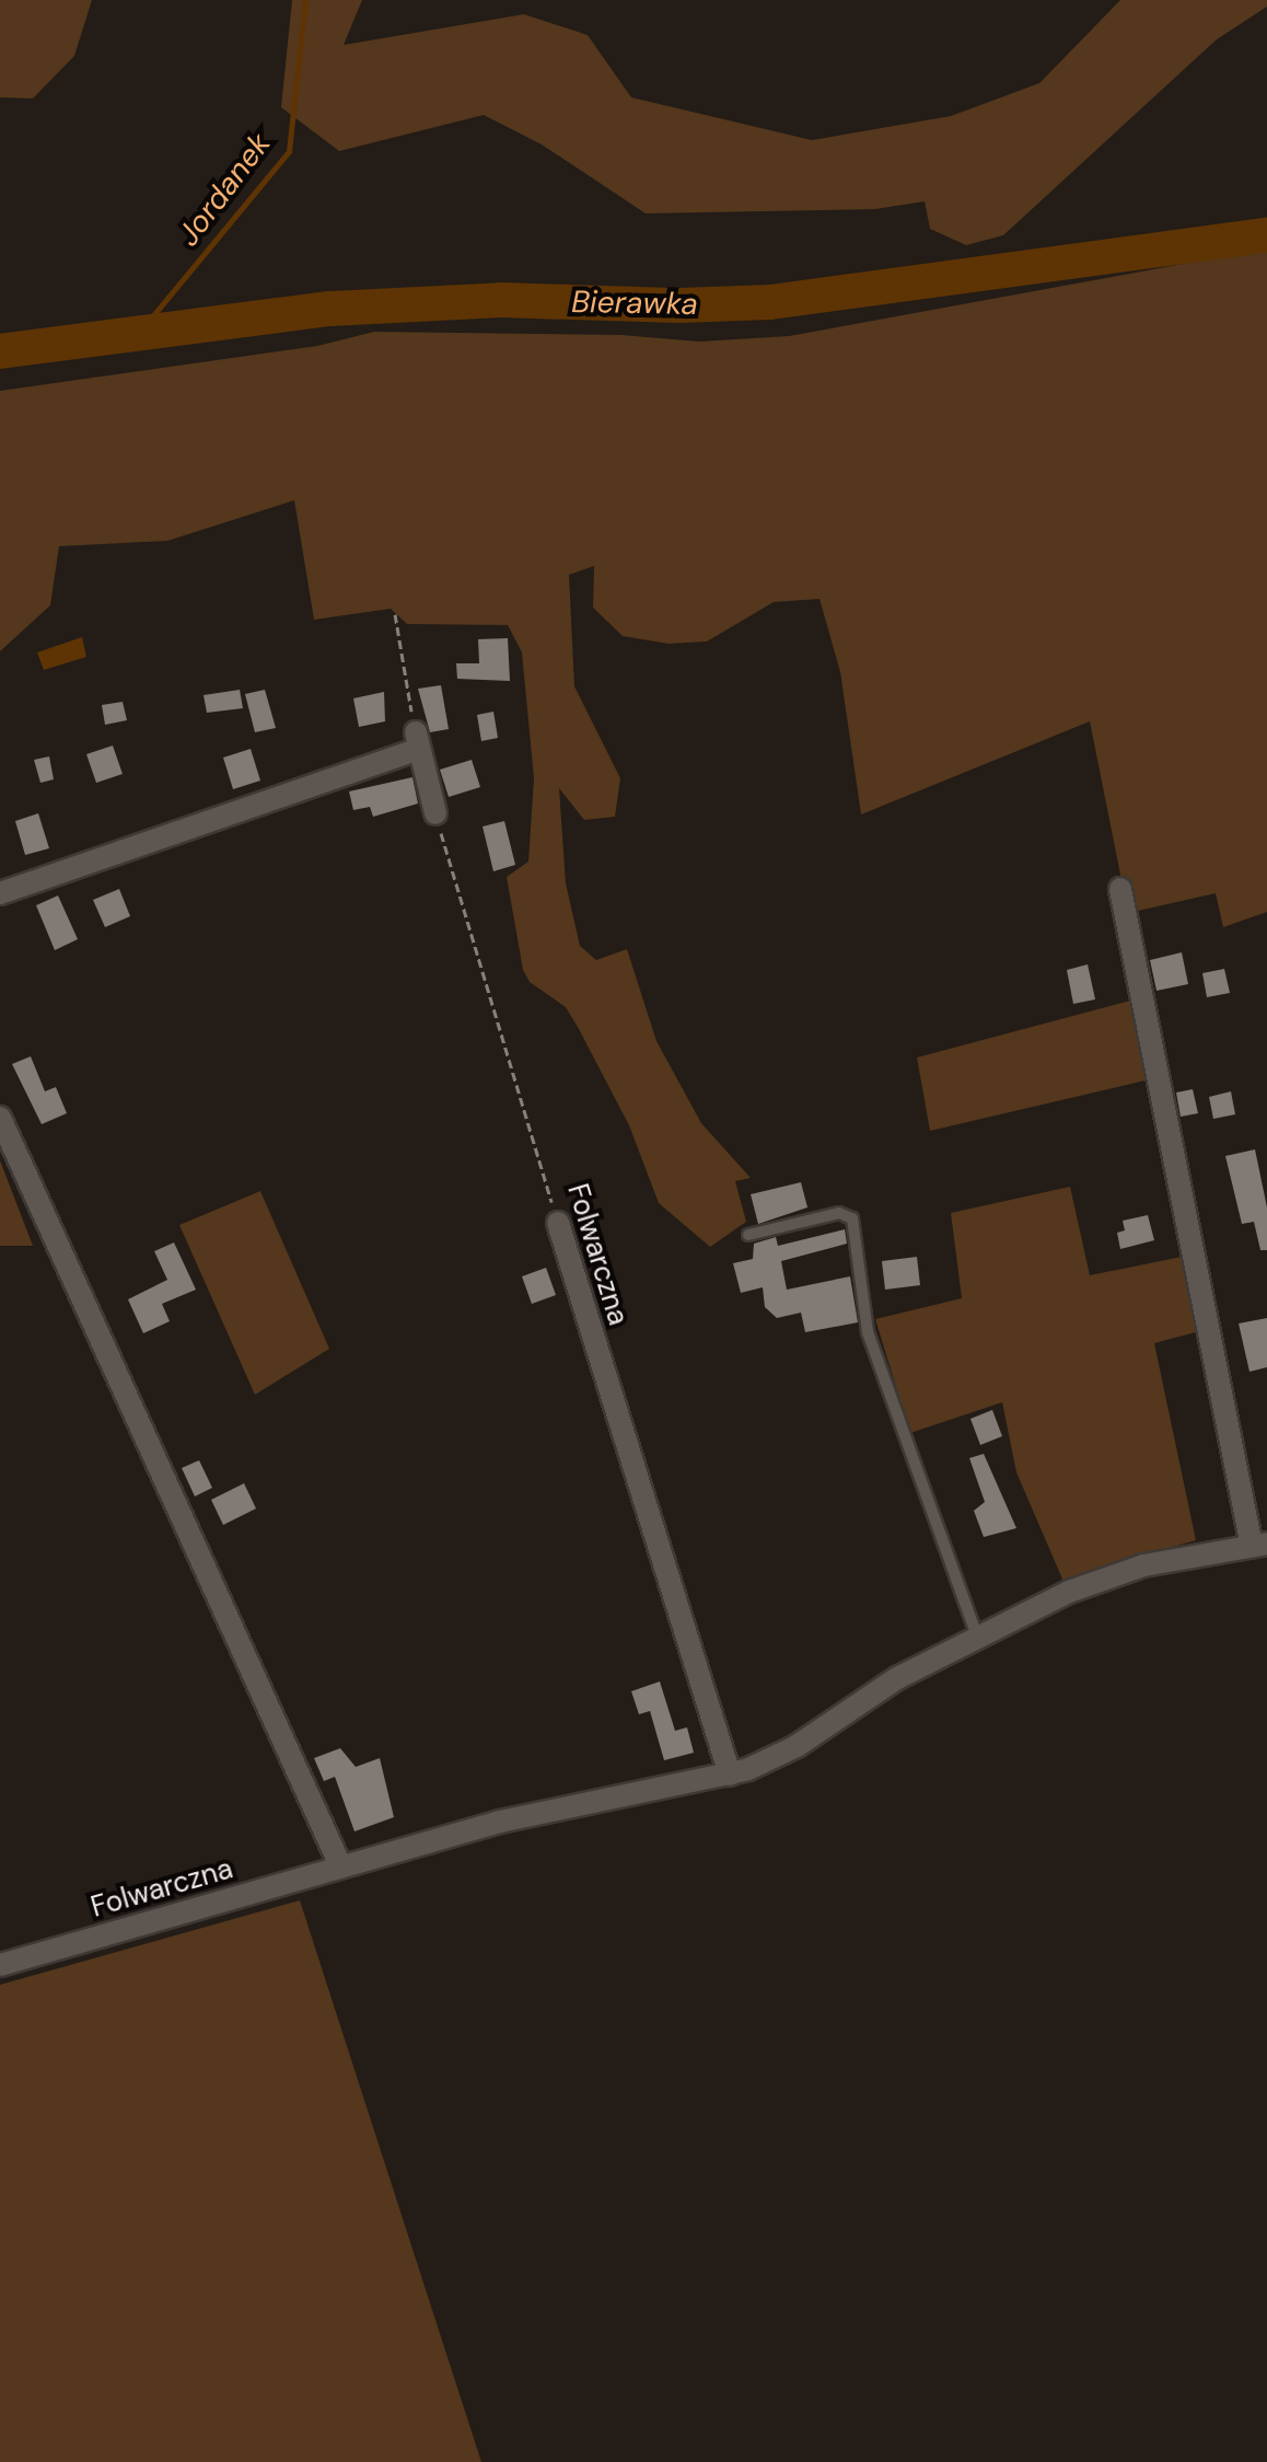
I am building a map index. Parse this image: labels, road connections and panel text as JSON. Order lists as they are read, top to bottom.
{
  "streets": {
    "street": ["Folwarczna"]
  },
  "water": ["Jordanek", "Bierawka"]
}
